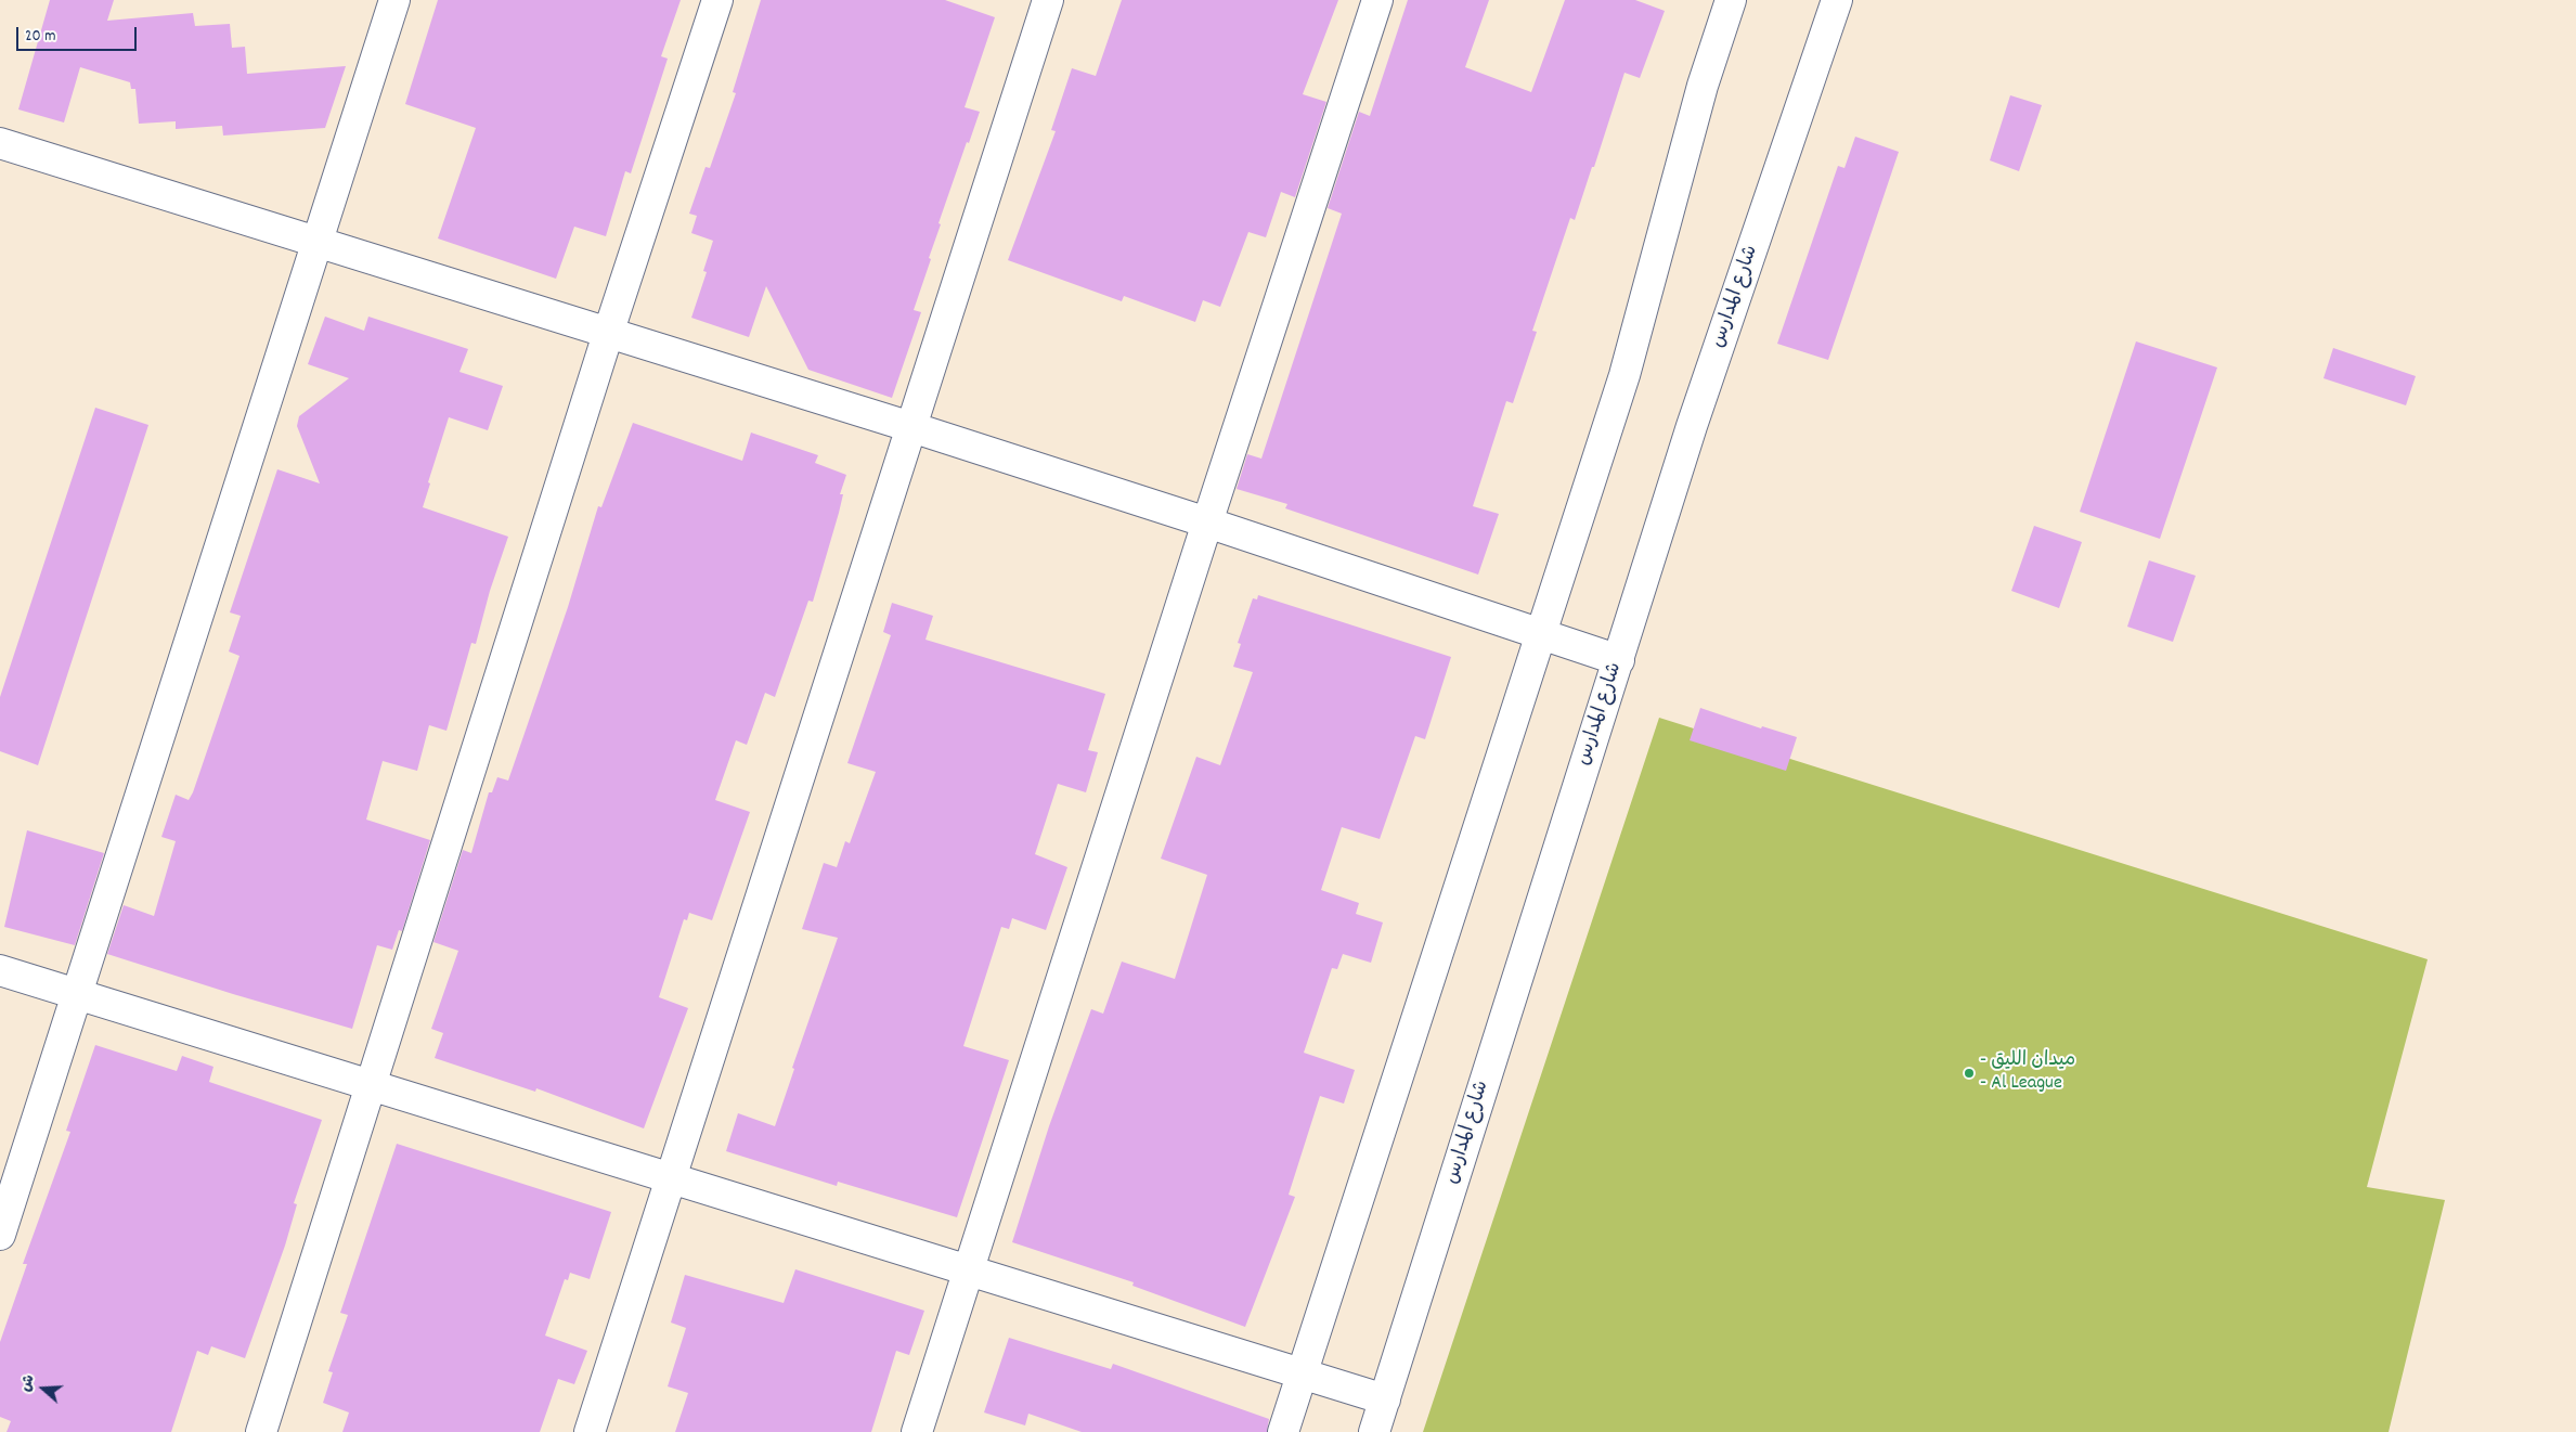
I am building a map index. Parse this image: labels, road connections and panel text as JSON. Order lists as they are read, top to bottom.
{
  "streets": {
    "street": ["شارع المدارس"]
  },
  "places": ["- ميدان الليق - Al League"],
  "scale_bar": "20 m",
  "north": "left"
}
